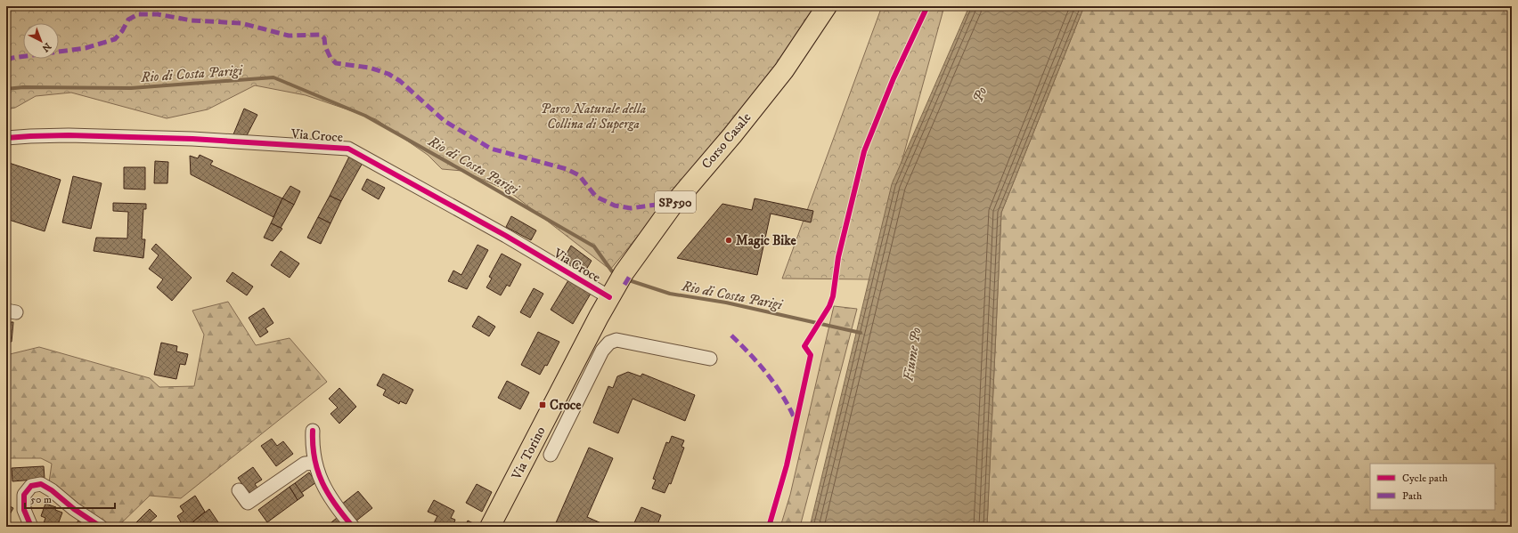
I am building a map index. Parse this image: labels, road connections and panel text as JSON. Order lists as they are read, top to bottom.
{
  "streets": {
    "main road": ["Corso Casale", "SP590", "Via Torino"],
    "street": ["Via Croce"]
  },
  "crossings": [
    ["Via Croce", "Corso Casale"],
    ["Via Croce", "Via Torino"],
    ["Corso Casale", "Via Torino"]
  ],
  "water": ["Rio di Costa Parigi", "Po", "Fiume Po"],
  "parks": ["Parco Naturale della Collina di Superga"],
  "places": {
    "other": ["Magic Bike"],
    "transit": ["Croce"]
  },
  "legend": ["Cycle path", "Path"],
  "scale_bar": "50 m",
  "north": "bottom right"
}
